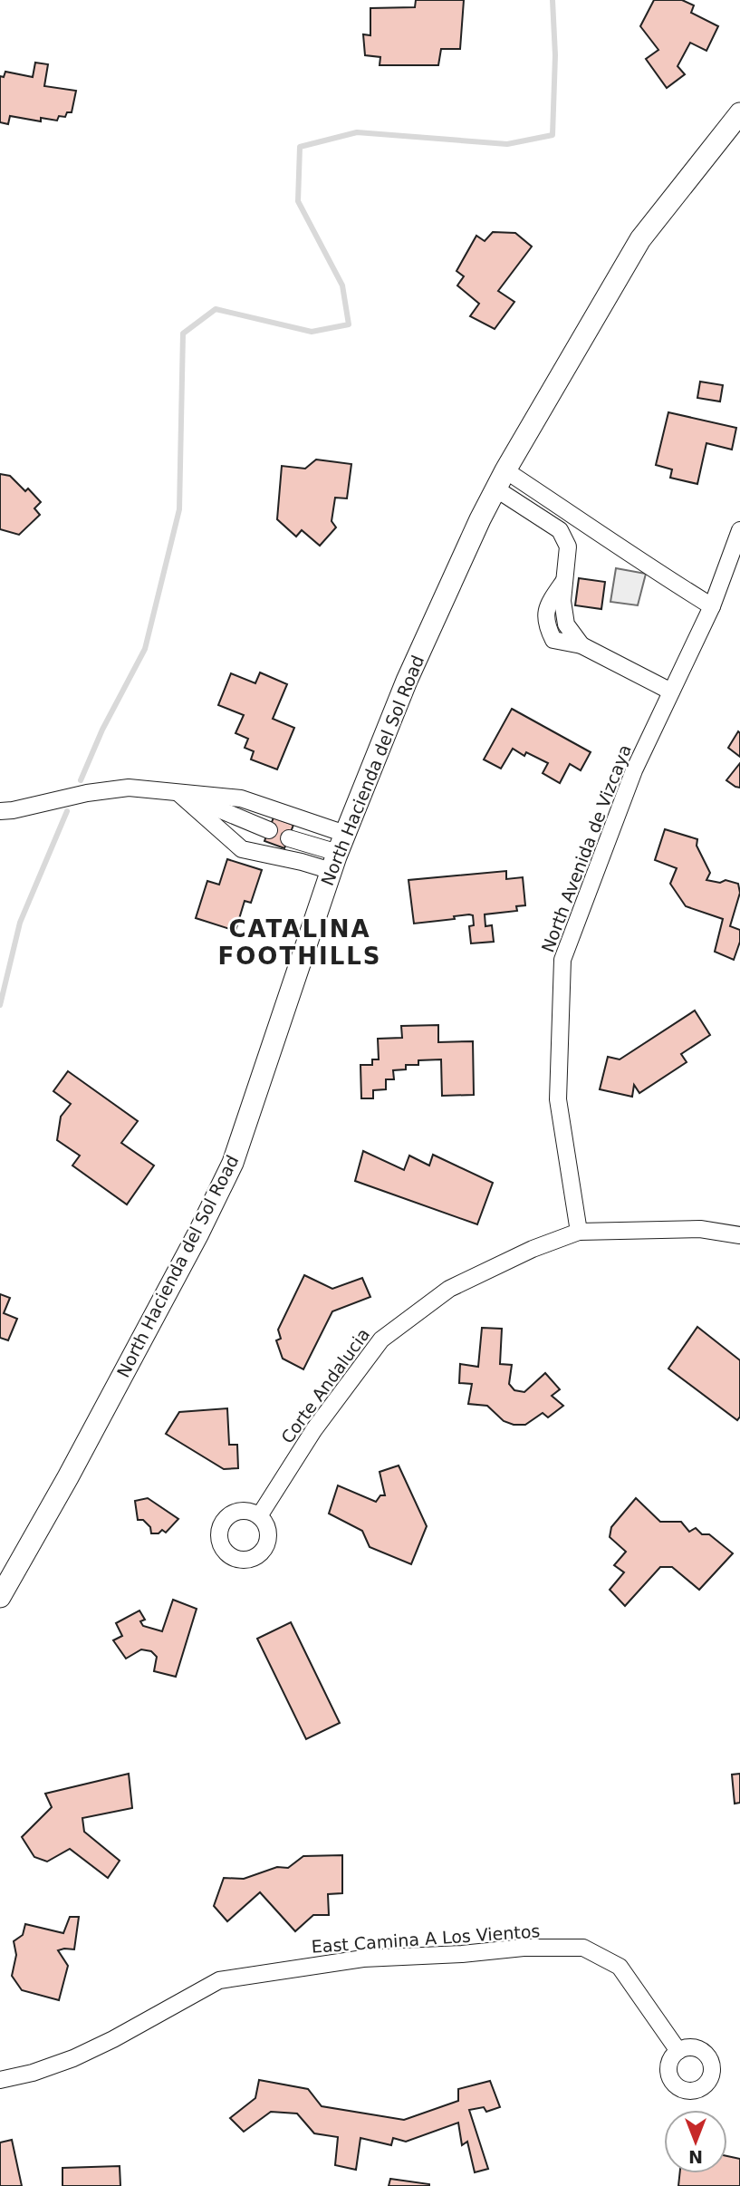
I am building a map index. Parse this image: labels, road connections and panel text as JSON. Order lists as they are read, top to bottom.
{
  "streets": {
    "street": [
      "North Hacienda del Sol Road",
      "North Avenida de Vizcaya",
      "Corte Andalucia",
      "East Camina A Los Vientos"
    ]
  },
  "crossings": [
    ["North Avenida de Vizcaya", "Corte Andalucia"]
  ],
  "districts": ["CATALINA FOOTHILLS"],
  "north": "bottom"
}
